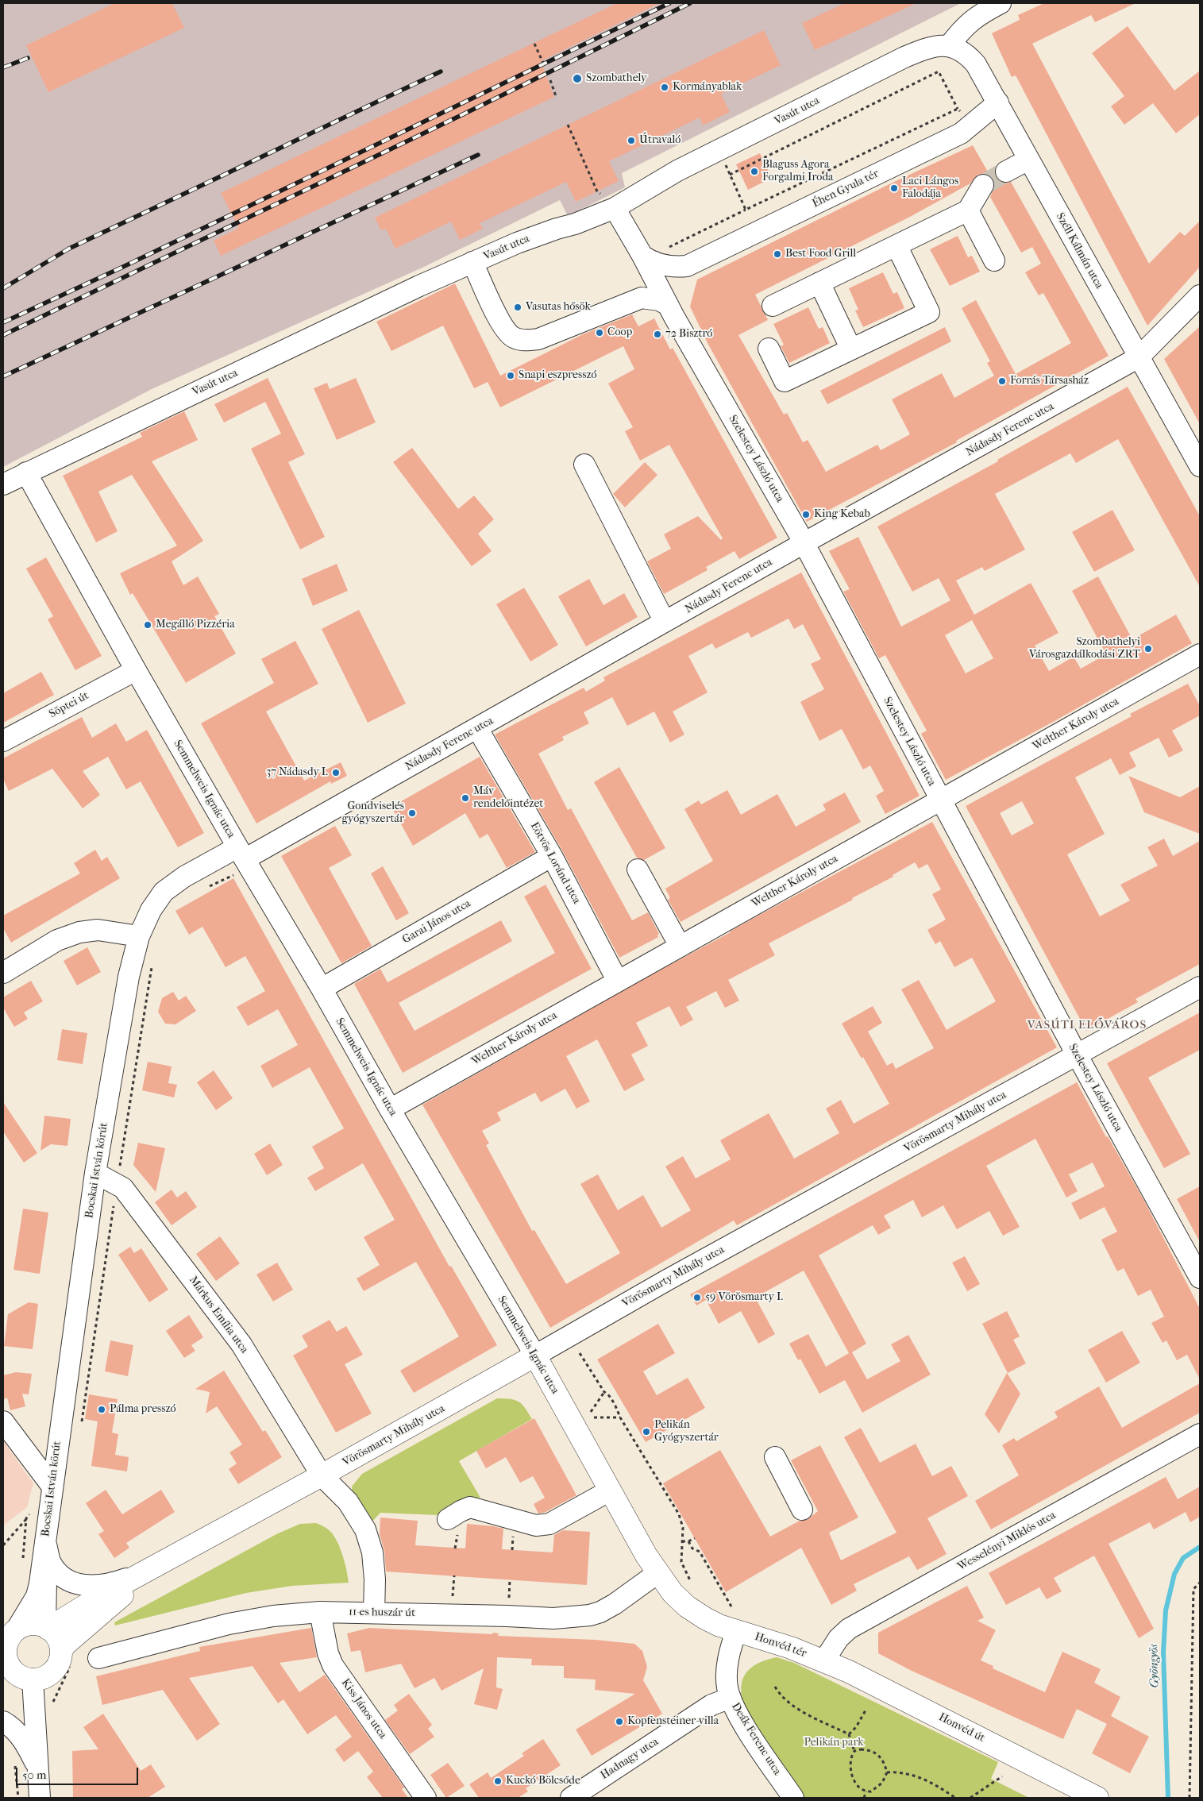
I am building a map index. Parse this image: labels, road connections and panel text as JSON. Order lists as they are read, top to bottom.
{
  "streets": {
    "main road": [
      "Semmelweis Ignác utca",
      "Vörösmarty Mihály utca",
      "Honvéd tér",
      "Honvéd út"
    ],
    "street": [
      "Vasút utca",
      "Éhen Gyula tér",
      "Széll Kálmán utca",
      "Nádasdy Ferenc utca",
      "Szelestey László utca",
      "Söptei út",
      "Welther Károly utca",
      "Eötvös Loránd utca",
      "Garai János utca",
      "Bocskai István körút",
      "Márkus Emília utca",
      "Wesselényi Miklós utca",
      "11-es huszár út",
      "Kiss János utca",
      "Deák Ferenc utca",
      "Hadnagy utca"
    ]
  },
  "crossings": [
    ["Vasút utca", "Széll Kálmán utca"],
    ["Vasút utca", "Szelestey László utca"],
    ["Vasút utca", "Semmelweis Ignác utca"],
    ["Éhen Gyula tér", "Széll Kálmán utca"],
    ["Éhen Gyula tér", "Szelestey László utca"],
    ["Széll Kálmán utca", "Nádasdy Ferenc utca"],
    ["Nádasdy Ferenc utca", "Szelestey László utca"],
    ["Nádasdy Ferenc utca", "Semmelweis Ignác utca"],
    ["Nádasdy Ferenc utca", "Eötvös Loránd utca"],
    ["Nádasdy Ferenc utca", "Bocskai István körút"],
    ["Szelestey László utca", "Welther Károly utca"],
    ["Szelestey László utca", "Vörösmarty Mihály utca"],
    ["Söptei út", "Semmelweis Ignác utca"],
    ["Welther Károly utca", "Semmelweis Ignác utca"],
    ["Welther Károly utca", "Eötvös Loránd utca"],
    ["Semmelweis Ignác utca", "Garai János utca"],
    ["Semmelweis Ignác utca", "Vörösmarty Mihály utca"],
    ["Semmelweis Ignác utca", "Bocskai István körút"],
    ["Semmelweis Ignác utca", "11-es huszár út"],
    ["Semmelweis Ignác utca", "Honvéd tér"],
    ["Semmelweis Ignác utca", "Deák Ferenc utca"],
    ["Eötvös Loránd utca", "Garai János utca"],
    ["Vörösmarty Mihály utca", "Márkus Emília utca"],
    ["Bocskai István körút", "Márkus Emília utca"],
    ["Márkus Emília utca", "11-es huszár út"],
    ["Wesselényi Miklós utca", "Honvéd tér"],
    ["Wesselényi Miklós utca", "Honvéd út"],
    ["11-es huszár út", "Kiss János utca"],
    ["Honvéd tér", "Honvéd út"],
    ["Honvéd tér", "Deák Ferenc utca"],
    ["Deák Ferenc utca", "Hadnagy utca"]
  ],
  "districts": ["VASÚTI ELŐVÁROS"],
  "water": ["Gyöngyös"],
  "parks": ["Pelikán park"],
  "places": [
    "Szombathely",
    "Kormányablak",
    "Útravaló",
    "Blaguss Agora Forgalmi Iroda",
    "Laci Lángos Falodája",
    "Best Food Grill",
    "Vasutas hősök",
    "Coop",
    "72 Bisztró",
    "Snapi eszpresszó",
    "Forrás Társasház",
    "King Kebab",
    "Megálló Pizzéria",
    "Szombathelyi Városgazdálkodási ZRT",
    "37 Nádasdy I.",
    "Máv rendelőintézet",
    "Gondviselés gyógyszertár",
    "59 Vörösmarty I.",
    "Pálma presszó",
    "Pelikán Gyógyszertár",
    "Kopfensteiner-villa",
    "Kuckó Bölcsőde"
  ],
  "scale_bar": "50 m"
}
